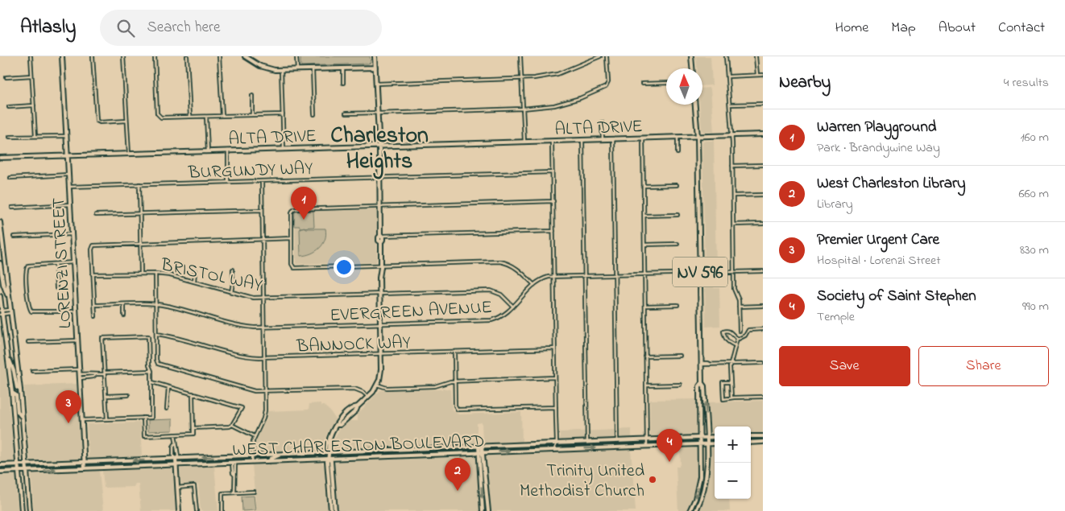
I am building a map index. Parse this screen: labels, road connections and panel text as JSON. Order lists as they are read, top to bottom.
{
  "streets": {
    "main road": [
      "ALTA DRIVE",
      "LORENZI STREET",
      "NV 596",
      "WEST CHARLESTON BOULEVARD"
    ],
    "street": [
      "BURGUNDY WAY",
      "BRISTOL WAY",
      "EVERGREEN AVENUE",
      "BANNOCK WAY"
    ]
  },
  "crossings": [
    ["ALTA DRIVE", "LORENZI STREET"],
    ["ALTA DRIVE", "NV 596"],
    ["BURGUNDY WAY", "LORENZI STREET"],
    ["LORENZI STREET", "WEST CHARLESTON BOULEVARD"],
    ["NV 596", "EVERGREEN AVENUE"],
    ["NV 596", "WEST CHARLESTON BOULEVARD"],
    ["BRISTOL WAY", "EVERGREEN AVENUE"]
  ],
  "districts": ["Charleston Heights"],
  "places": ["Trinity United Methodist Church"],
  "north": "top",
  "page": {
    "header": "Atlasly",
    "search": "Search here",
    "nav": [
      "Home",
      "Map",
      "About",
      "Contact"
    ],
    "heading": ["Nearby", "4 results"],
    "list": [
      {
        "mark": "1",
        "name": "Warren Playground",
        "note": "Park · Brandywine Way",
        "value": "160 m"
      },
      {
        "mark": "2",
        "name": "West Charleston Library",
        "note": "Library",
        "value": "660 m"
      },
      {
        "mark": "3",
        "name": "Premier Urgent Care",
        "note": "Hospital · Lorenzi Street",
        "value": "830 m"
      },
      {
        "mark": "4",
        "name": "Society of Saint Stephen",
        "note": "Temple",
        "value": "990 m"
      }
    ],
    "pins": [
      "1",
      "3",
      "4",
      "2"
    ],
    "buttons": ["Save", "Share"],
    "map_buttons": ["+", "−"]
  }
}
